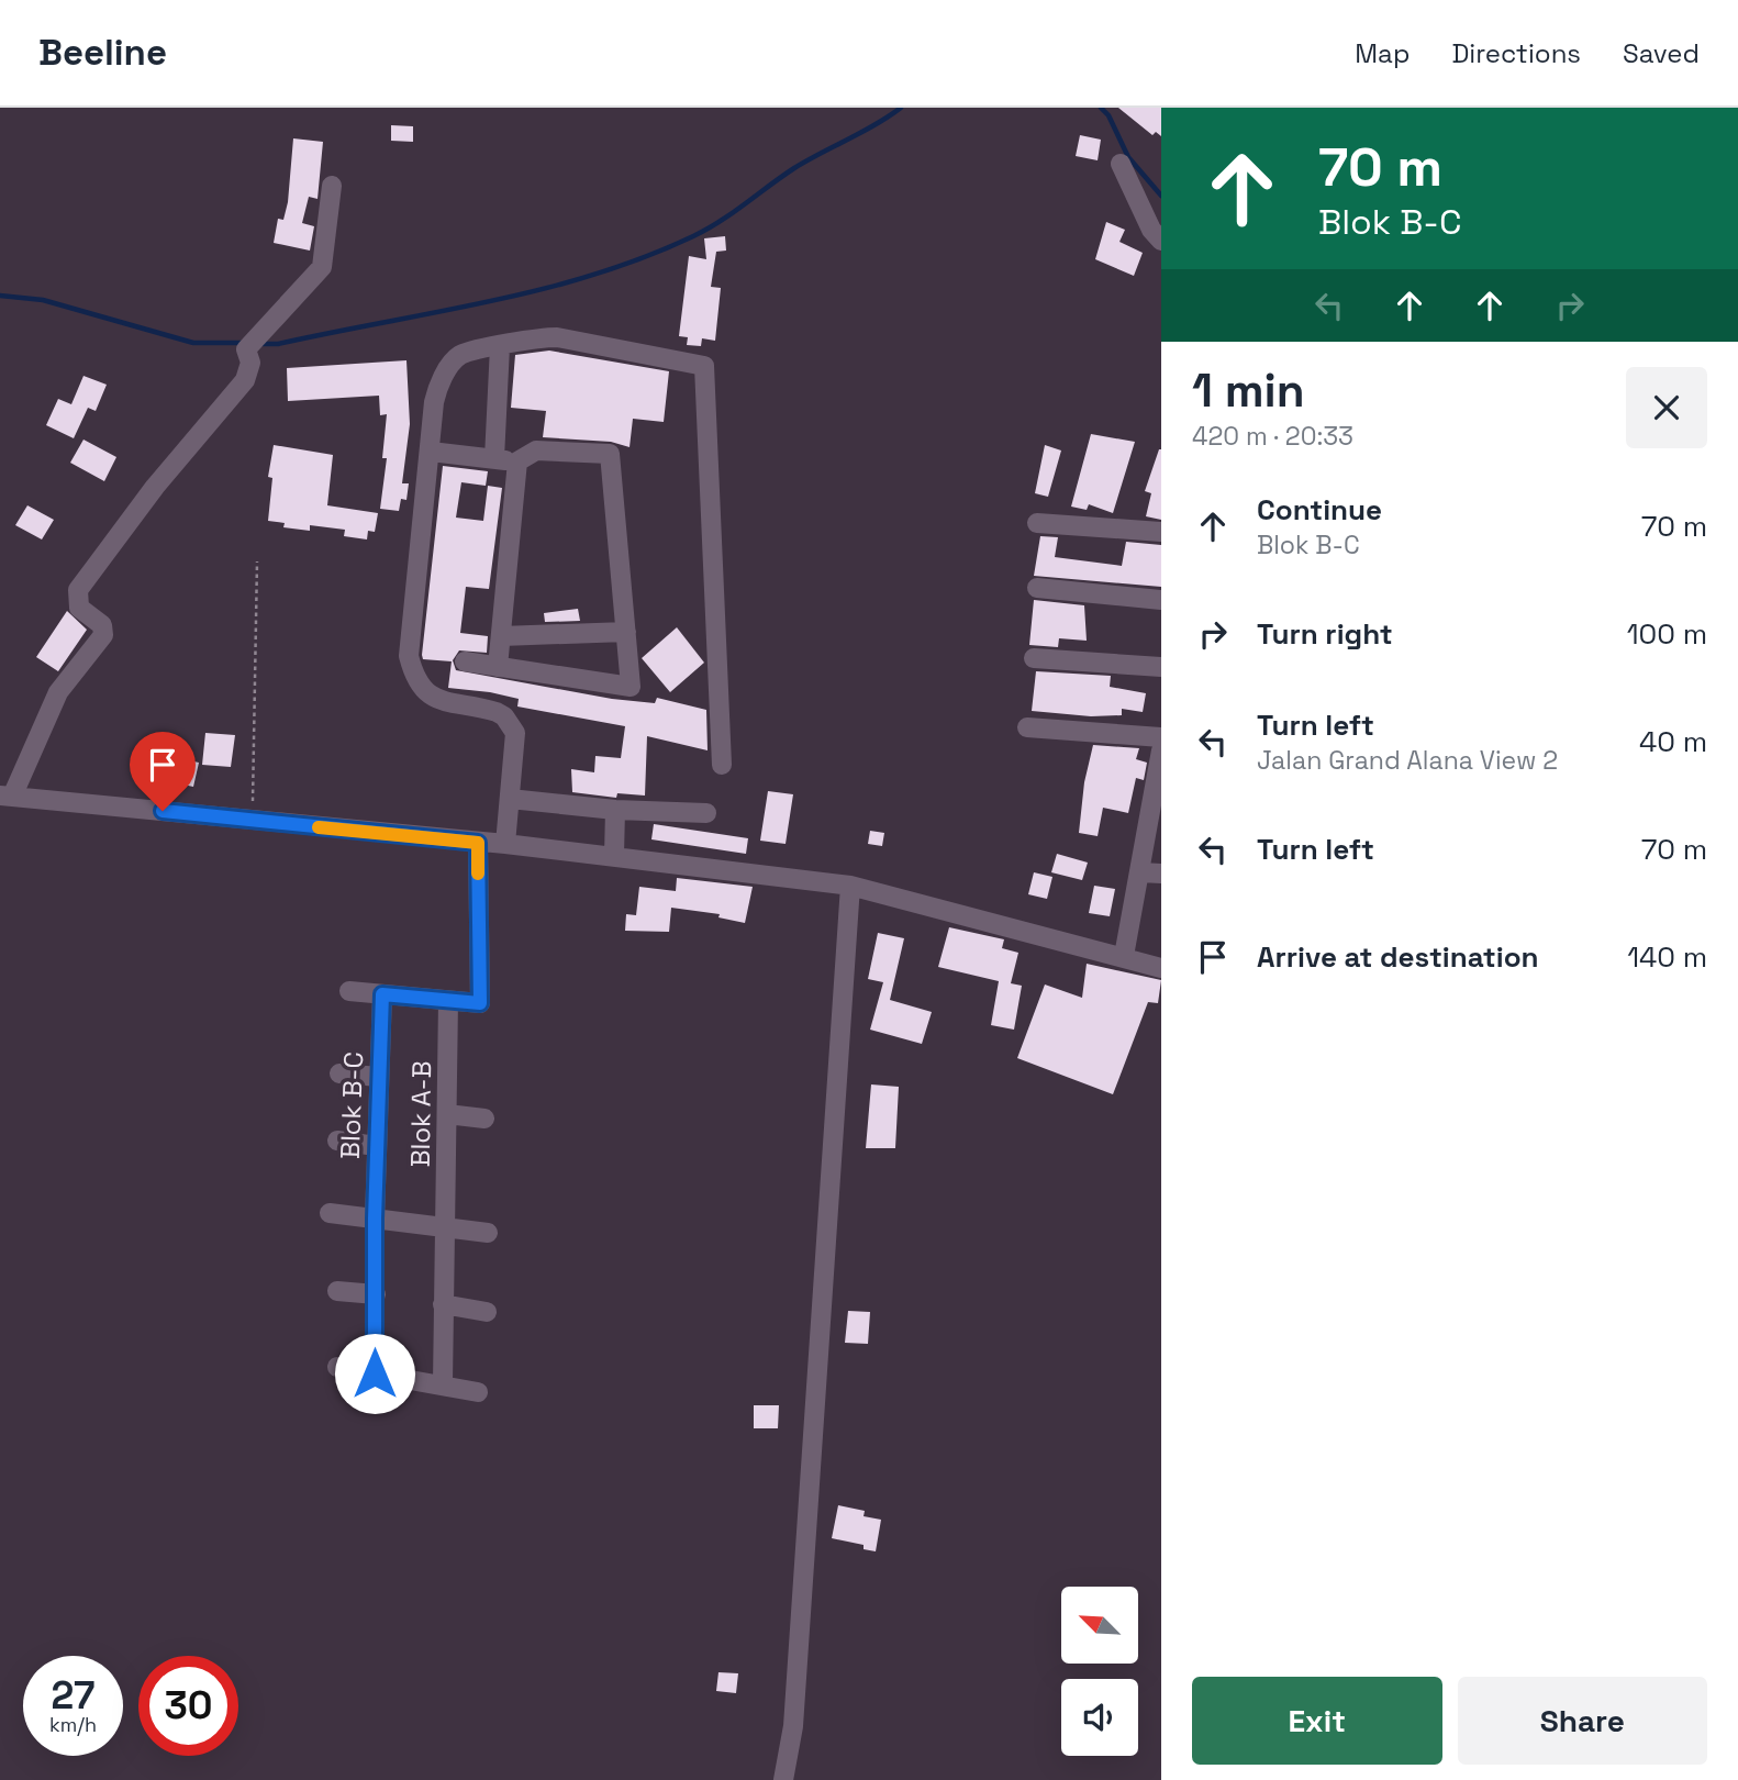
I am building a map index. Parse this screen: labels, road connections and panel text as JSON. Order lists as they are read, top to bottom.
{
  "streets": {
    "street": ["Blok B-C", "Blok A-B"]
  },
  "north": "top left",
  "page": {
    "header": "Beeline",
    "nav": ["Map", "Directions", "Saved"],
    "turn": ["70 m", "Blok B-C"],
    "heading": ["1 min", "420 m · 20:33"],
    "list": [
      {
        "name": "Continue",
        "note": "Blok B-C",
        "value": "70 m"
      },
      {
        "name": "Turn right",
        "value": "100 m"
      },
      {
        "name": "Turn left",
        "note": "Jalan Grand Alana View 2",
        "value": "40 m"
      },
      {
        "name": "Turn left",
        "value": "70 m"
      },
      {
        "name": "Arrive at destination",
        "value": "140 m"
      }
    ],
    "speed": "27 km/h",
    "limit": "30",
    "buttons": ["Exit", "Share"]
  }
}
